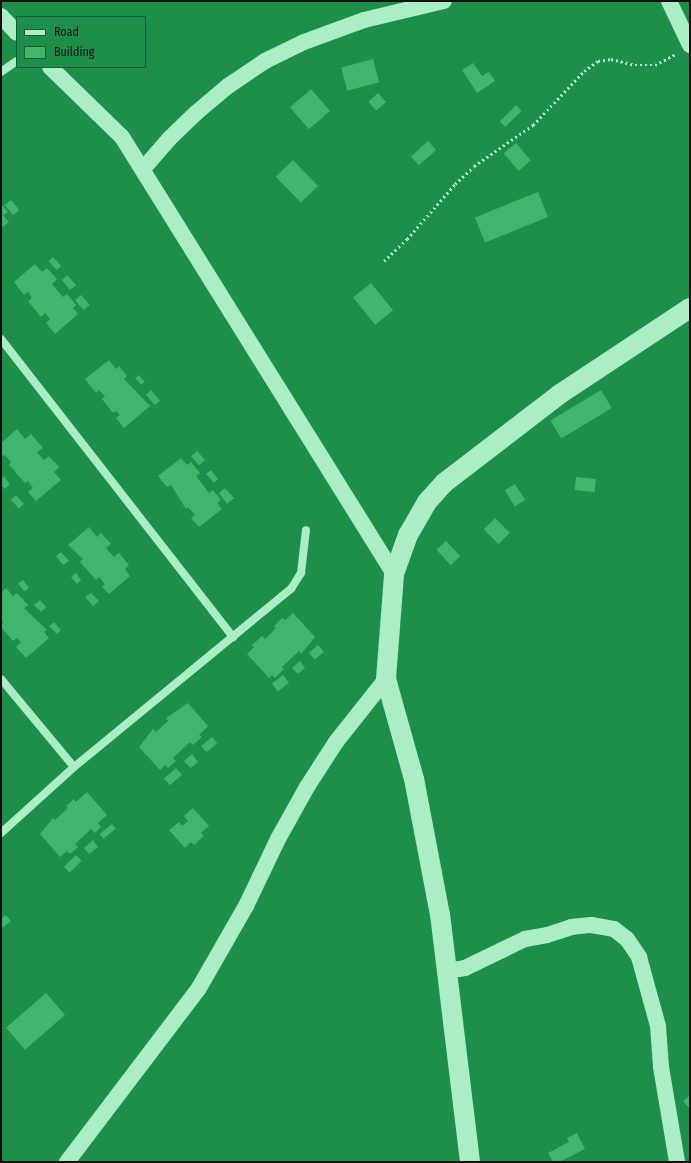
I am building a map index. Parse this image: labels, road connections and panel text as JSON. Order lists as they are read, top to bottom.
{
  "legend": ["Road", "Building"]
}
